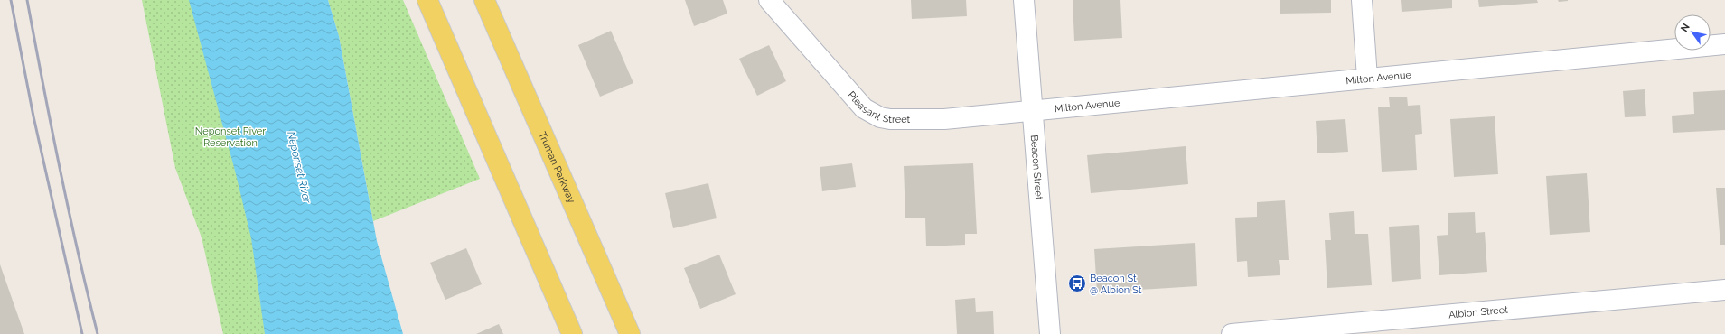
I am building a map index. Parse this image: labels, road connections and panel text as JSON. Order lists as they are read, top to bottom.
{
  "streets": {
    "main road": ["Truman Parkway"],
    "street": [
      "Milton Avenue",
      "Pleasant Street",
      "Beacon Street",
      "Albion Street"
    ]
  },
  "crossings": [
    ["Milton Avenue", "Pleasant Street"],
    ["Milton Avenue", "Beacon Street"],
    ["Pleasant Street", "Beacon Street"]
  ],
  "water": ["Neponset River"],
  "parks": ["Neponset River Reservation"],
  "places": {
    "bus stop": ["Beacon St @ Albion St"]
  },
  "north": "top left"
}
